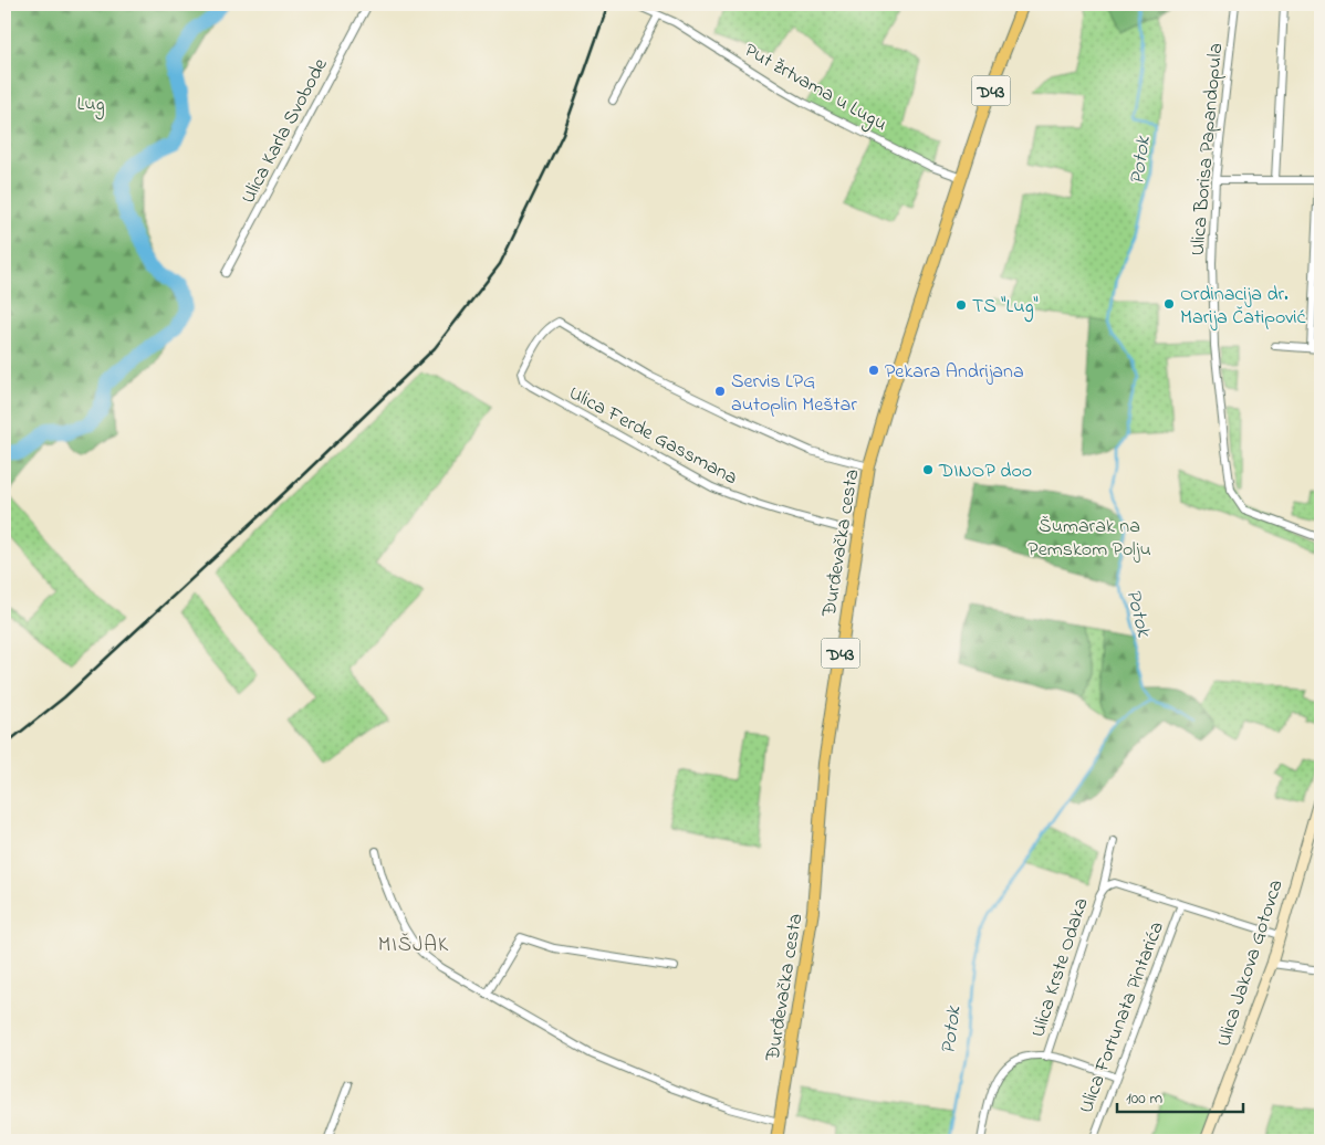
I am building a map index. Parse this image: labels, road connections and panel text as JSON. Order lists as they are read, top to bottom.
{
  "streets": {
    "main road": ["D43", "Đurđevačka cesta"],
    "street": [
      "Put žrtvama u Lugu",
      "Ulica Karla Svobode",
      "Ulica Borisa Papandopula",
      "Ulica Ferde Gassmana",
      "Ulica Jakova Gotovca",
      "Ulica Krste Odaka",
      "Ulica Fortunata Pintarića"
    ]
  },
  "crossings": [
    ["Put žrtvama u Lugu", "Đurđevačka cesta"],
    ["Ulica Ferde Gassmana", "Đurđevačka cesta"],
    ["Ulica Krste Odaka", "Ulica Fortunata Pintarića"]
  ],
  "districts": ["MIŠJAK"],
  "water": ["Potok"],
  "parks": ["Lug", "Šumarak na Pemskom Polju"],
  "places": [
    "Ordinacija dr. Marija Čatipović",
    "TS \"Lug\"",
    "Pekara Andrijana",
    "Servis LPG autoplin Meštar",
    "DINOP doo"
  ],
  "scale_bar": "100 m"
}
